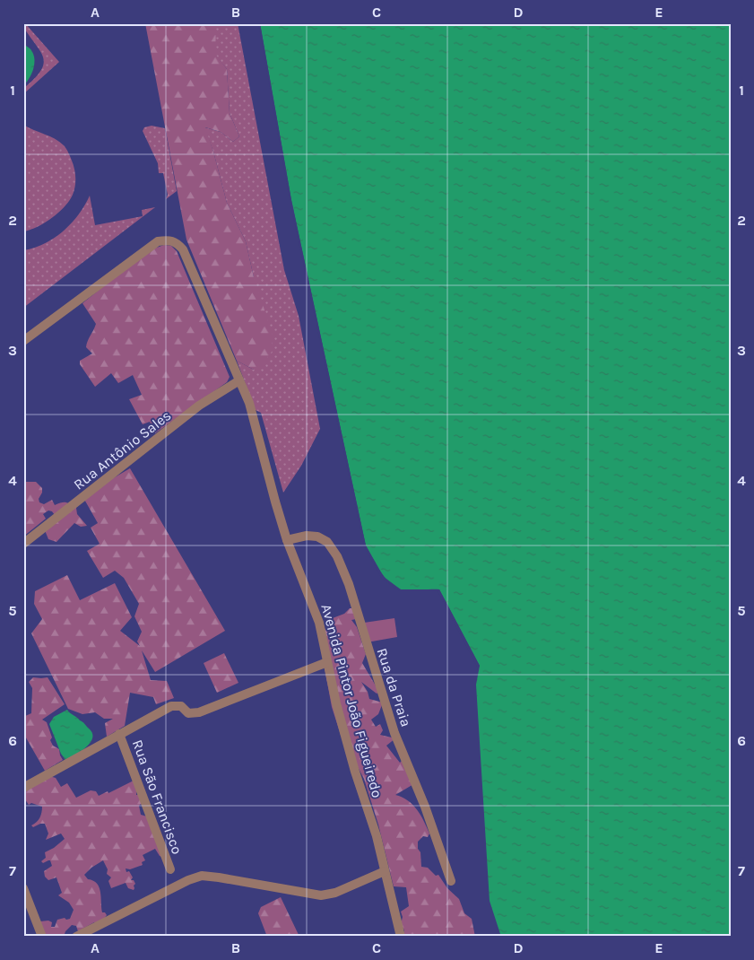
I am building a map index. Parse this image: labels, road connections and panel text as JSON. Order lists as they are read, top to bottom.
{
  "streets": {
    "street": [
      "Rua Antônio Sales",
      "Rua da Praia",
      "Avenida Pintor João Figueiredo",
      "Rua São Francisco"
    ]
  },
  "crossings": [
    ["Rua Antônio Sales", "Avenida Pintor João Figueiredo"],
    ["Rua da Praia", "Avenida Pintor João Figueiredo"]
  ],
  "grid": {
    "columns": [
      "A",
      "B",
      "C",
      "D",
      "E"
    ],
    "rows": [
      "1",
      "2",
      "3",
      "4",
      "5",
      "6",
      "7"
    ]
  }
}
